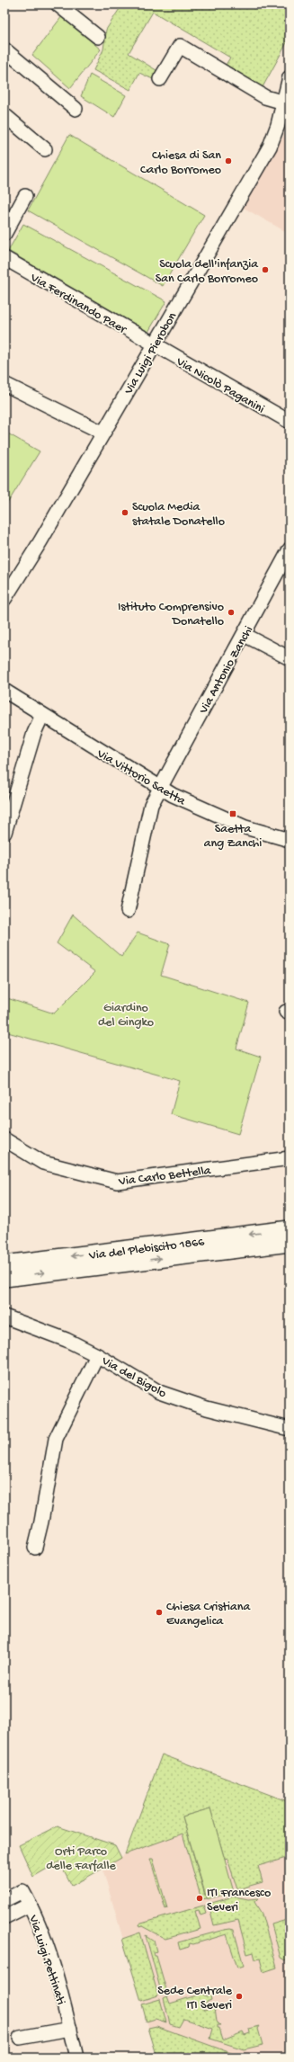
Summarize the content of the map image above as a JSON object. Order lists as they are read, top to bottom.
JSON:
{
  "streets": {
    "main road": ["Via del Plebiscito 1866"],
    "street": [
      "Via Ferdinando Paer",
      "Via Luigi Pierobon",
      "Via Nicolò Paganini",
      "Via Antonio Zanchi",
      "Via Vittorio Saetta",
      "Via Carlo Bettella",
      "Via del Bigolo",
      "Via Luigi Pettinati"
    ]
  },
  "crossings": [
    ["Via Ferdinando Paer", "Via Luigi Pierobon"],
    ["Via Ferdinando Paer", "Via Nicolò Paganini"],
    ["Via Luigi Pierobon", "Via Nicolò Paganini"],
    ["Via Antonio Zanchi", "Via Vittorio Saetta"]
  ],
  "parks": ["Giardino del Gingko", "Orti Parco delle Farfalle"],
  "places": {
    "other": [
      "Chiesa di San Carlo Borromeo",
      "Scuola dell'infanzia San Carlo Borromeo",
      "Scuola Media statale Donatello",
      "Istituto Comprensivo Donatello",
      "Chiesa Cristiana Evangelica",
      "ITI Francesco Severi",
      "Sede Centrale ITI Severi"
    ],
    "transit": ["Saetta ang Zanchi"]
  }
}
